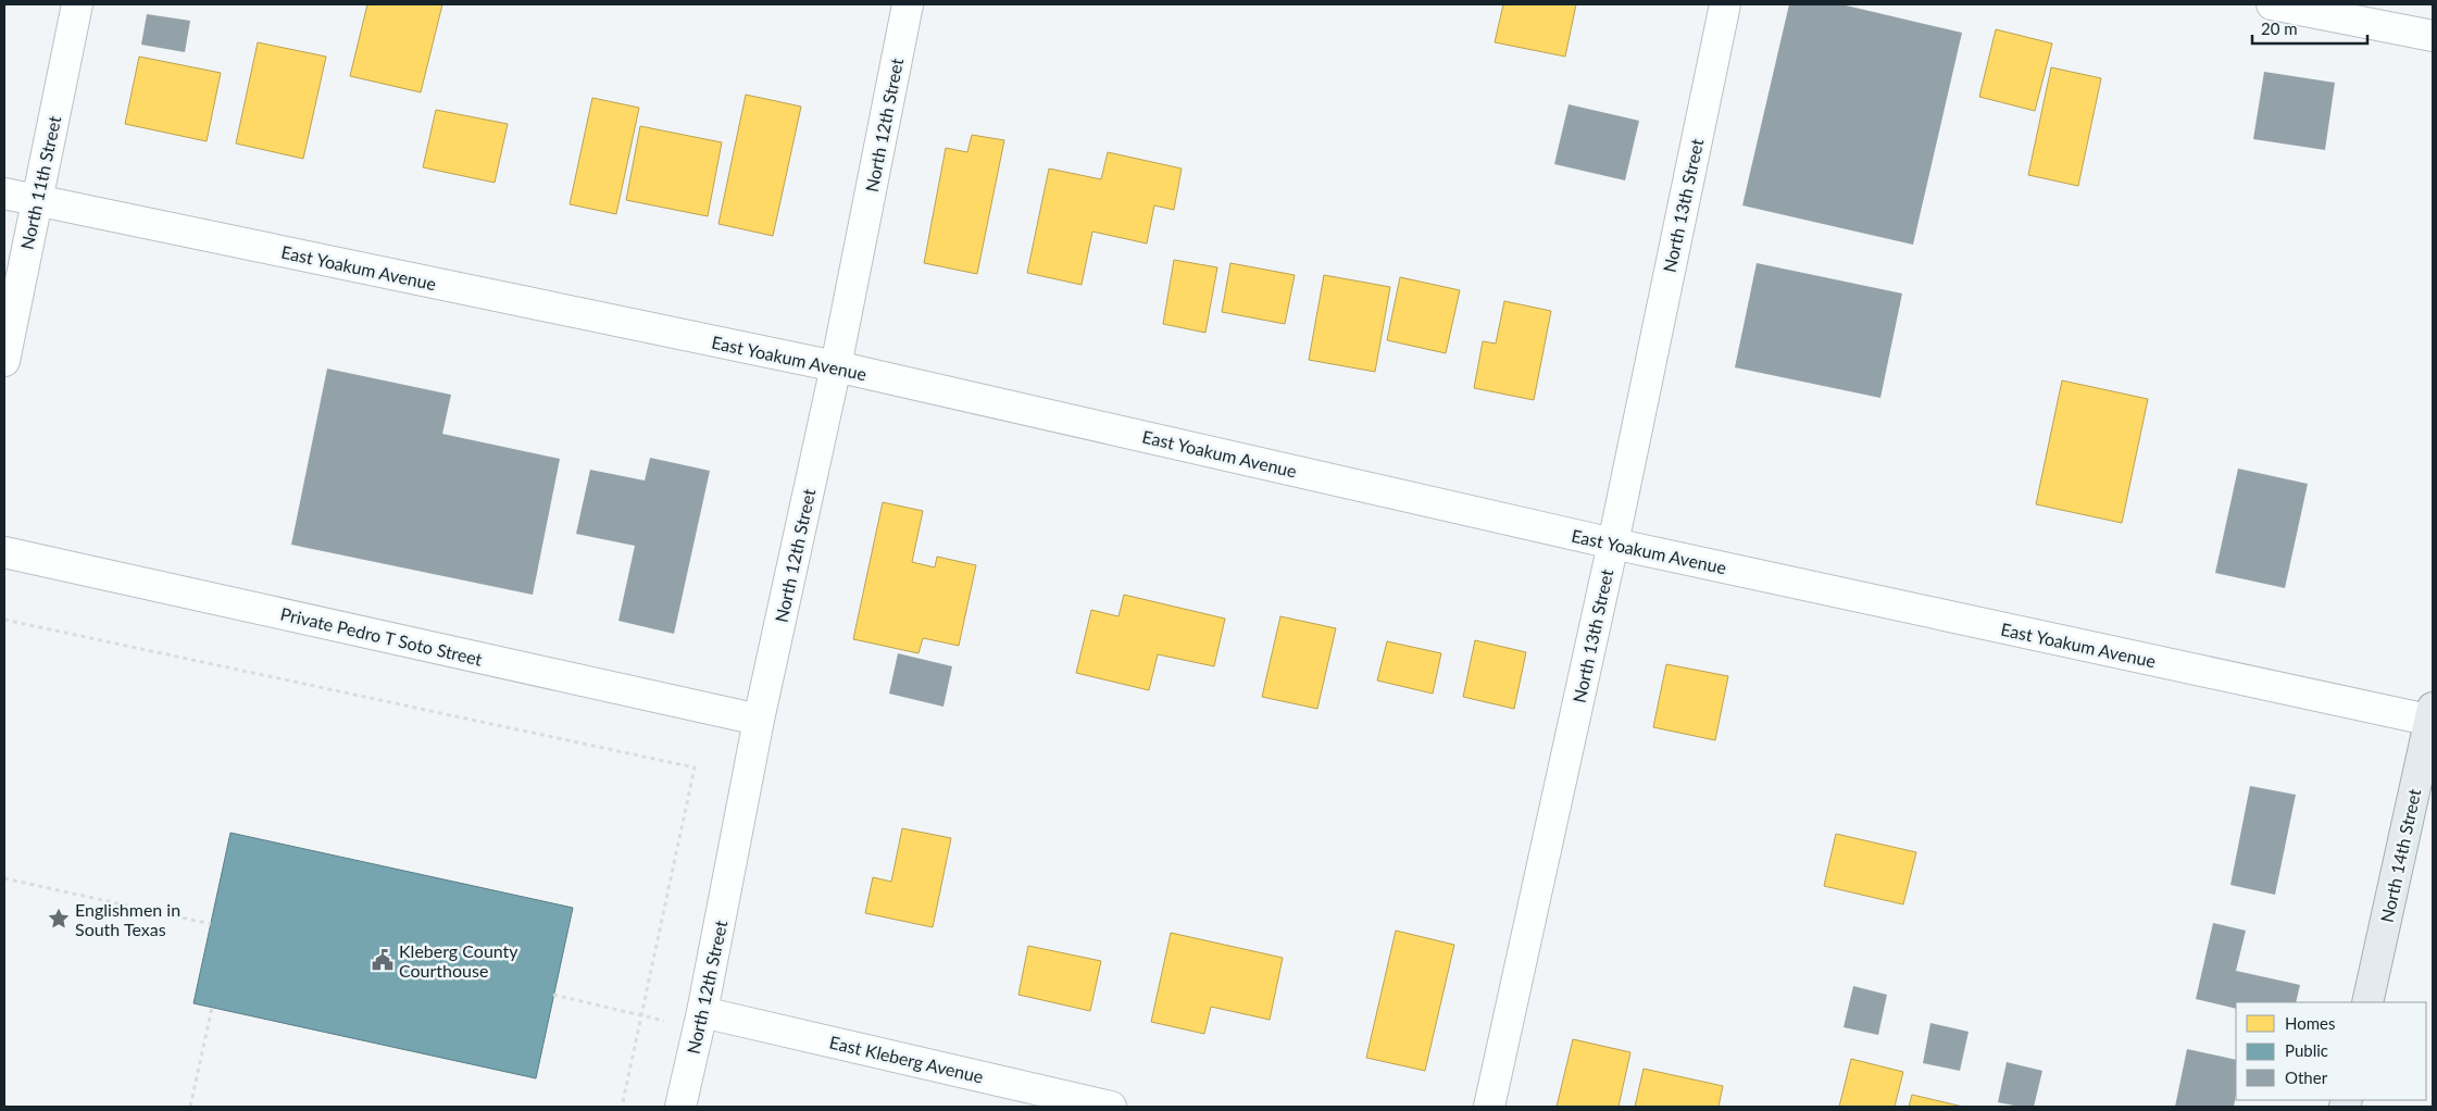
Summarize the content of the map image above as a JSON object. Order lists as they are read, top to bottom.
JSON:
{
  "streets": {
    "main road": ["North 14th Street"],
    "street": [
      "North 12th Street",
      "North 11th Street",
      "North 13th Street",
      "East Yoakum Avenue",
      "Private Pedro T Soto Street",
      "East Kleberg Avenue"
    ]
  },
  "crossings": [
    ["North 12th Street", "East Yoakum Avenue"],
    ["North 12th Street", "Private Pedro T Soto Street"],
    ["North 12th Street", "East Kleberg Avenue"],
    ["North 11th Street", "East Yoakum Avenue"],
    ["North 13th Street", "East Yoakum Avenue"],
    ["East Yoakum Avenue", "North 14th Street"]
  ],
  "places": {
    "place": ["Englishmen in South Texas"],
    "public building": ["Kleberg County Courthouse"]
  },
  "legend": ["Homes", "Public", "Other"],
  "scale_bar": "20 m"
}
